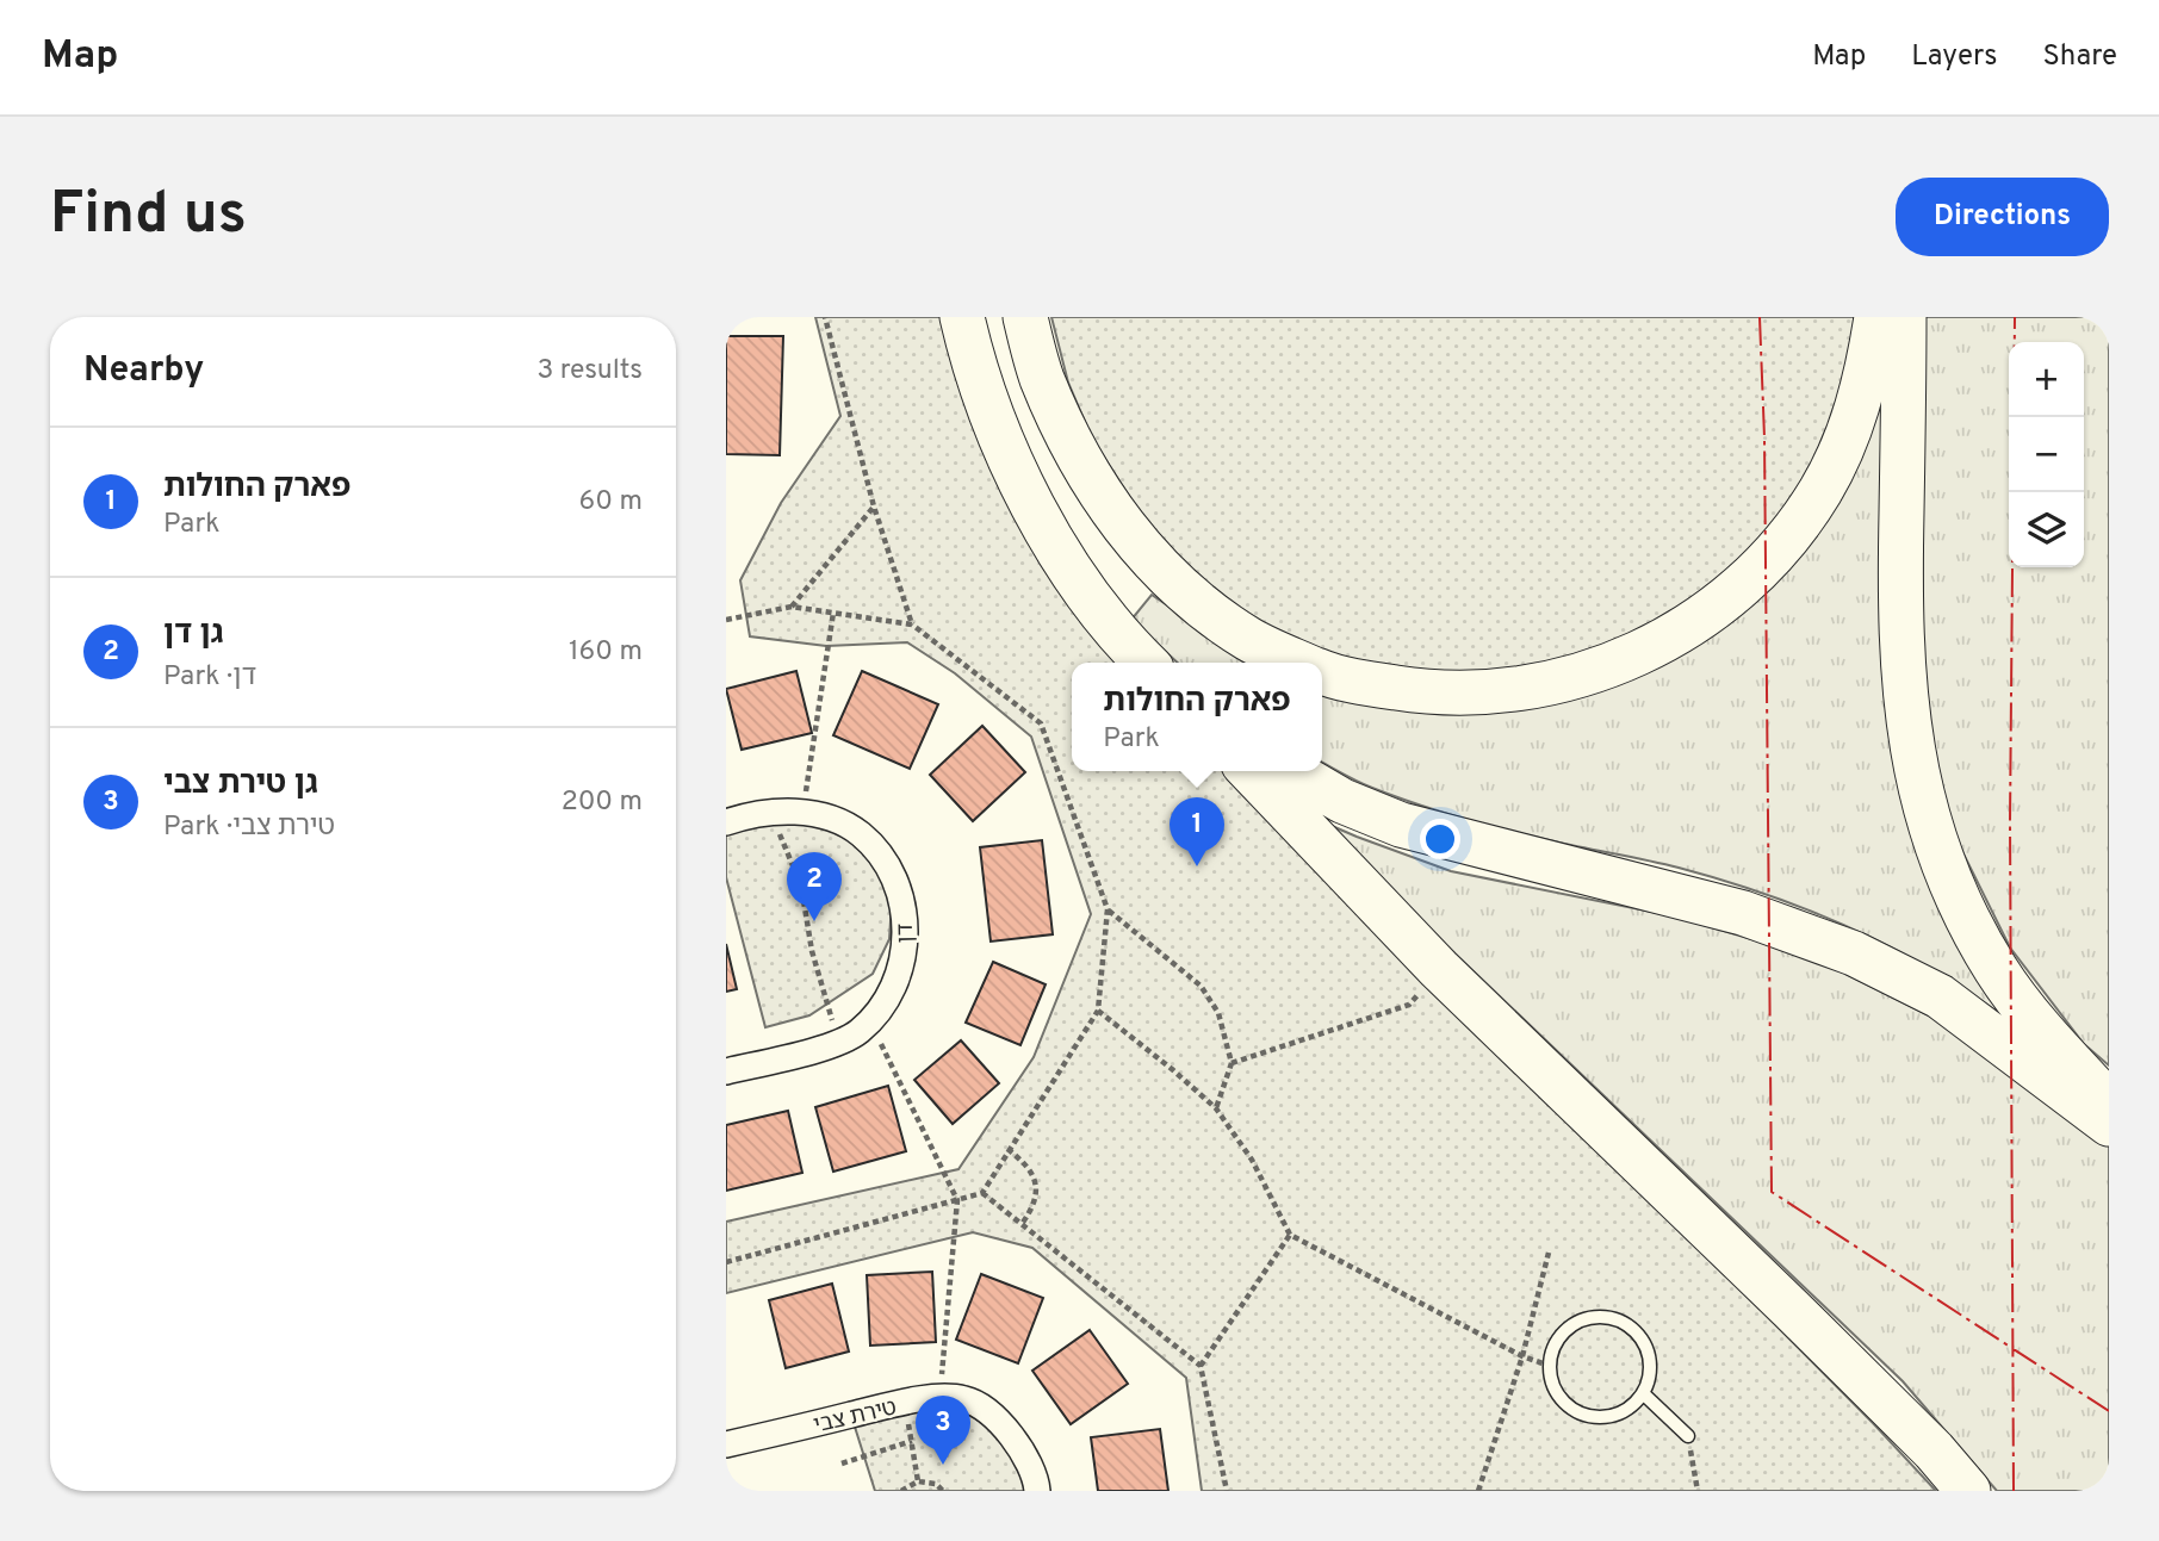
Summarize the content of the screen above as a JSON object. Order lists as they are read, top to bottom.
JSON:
{
  "streets": {
    "street": ["דן", "טירת צבי"]
  },
  "page": {
    "header": "Map",
    "nav": ["Map", "Layers", "Share"],
    "buttons": "Directions",
    "title": "Find us",
    "heading": ["Nearby", "3 results"],
    "map_buttons": ["+", "−"],
    "list": [
      {
        "mark": "1",
        "name": "פארק החולות",
        "note": "Park",
        "value": "60 m"
      },
      {
        "mark": "2",
        "name": "גן דן",
        "note": "Park · דן",
        "value": "160 m"
      },
      {
        "mark": "3",
        "name": "גן טירת צבי",
        "note": "Park · טירת צבי",
        "value": "200 m"
      }
    ],
    "popup": ["פארק החולות", "Park"],
    "pins": ["1", "2", "3"]
  }
}
